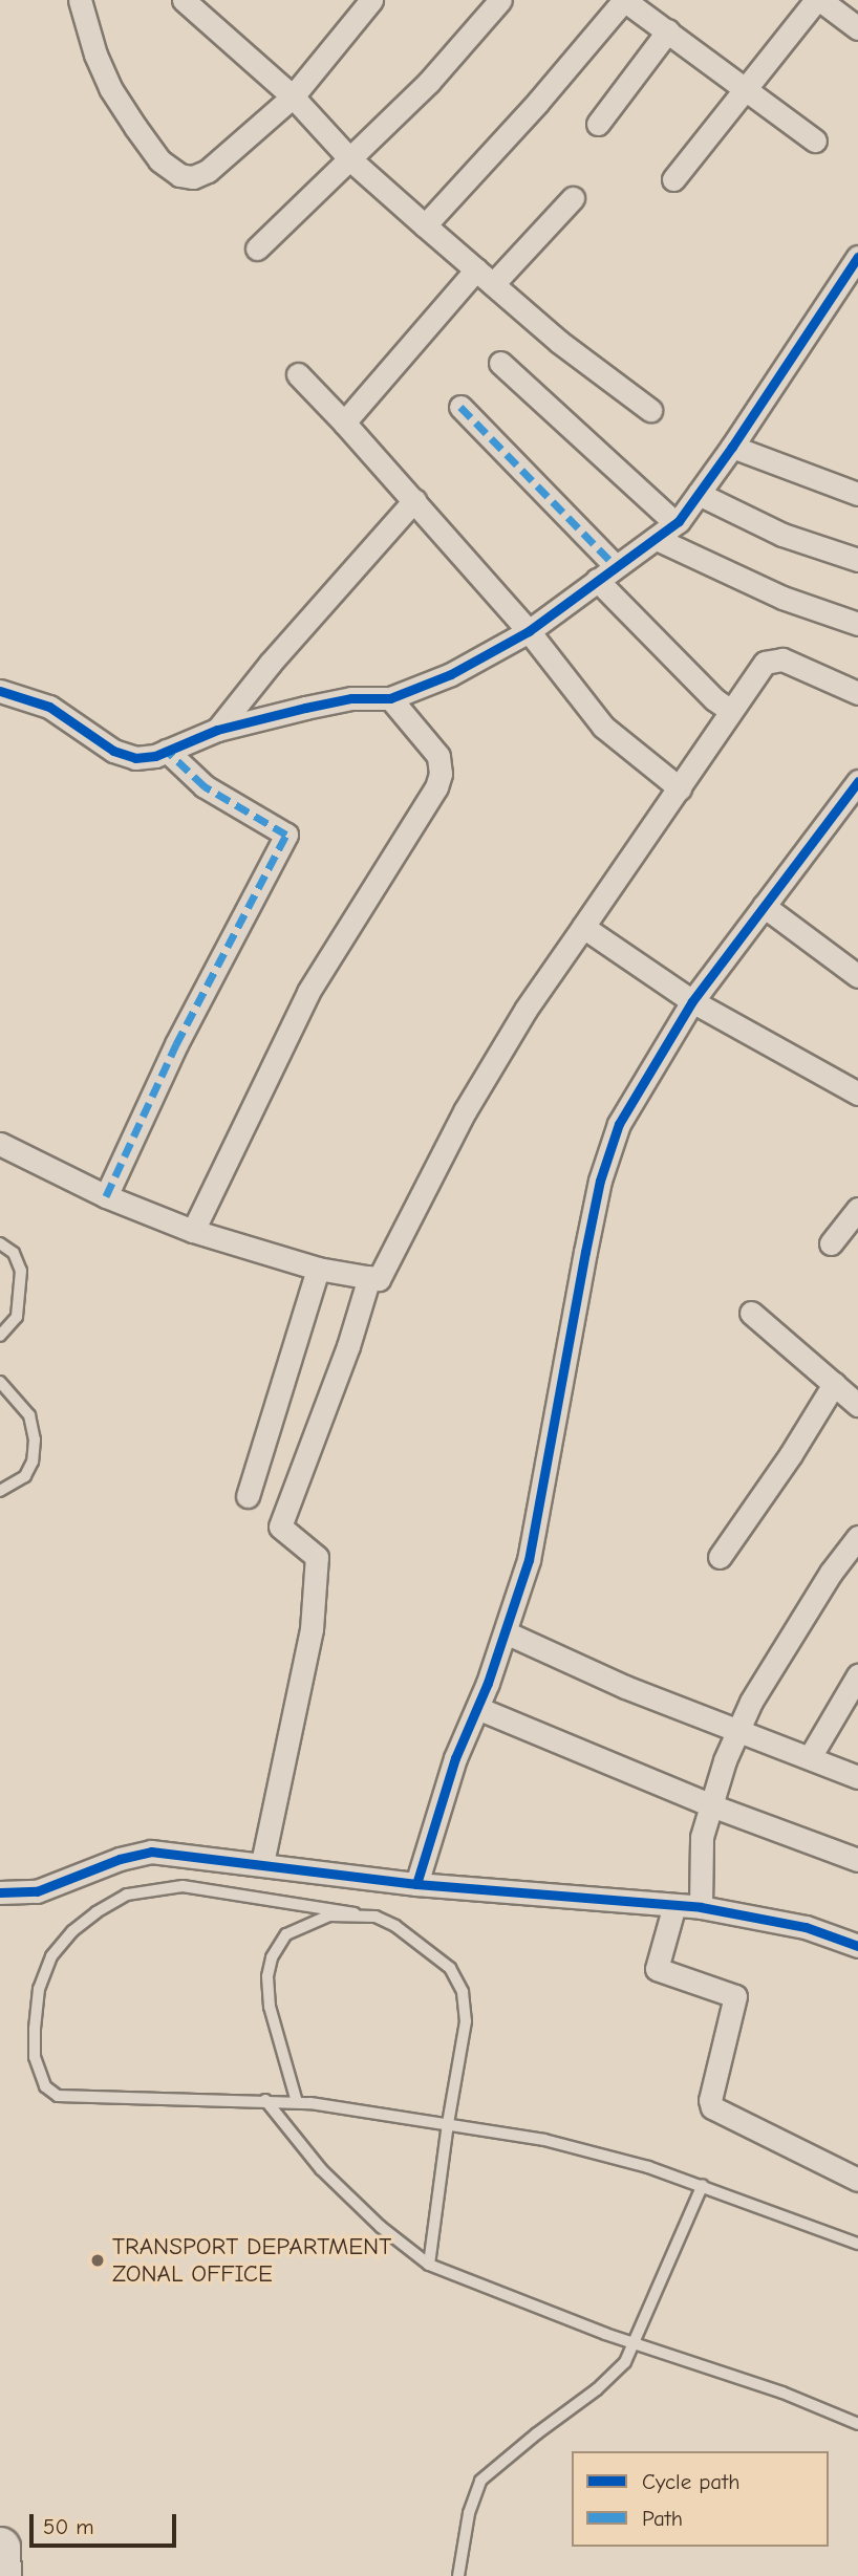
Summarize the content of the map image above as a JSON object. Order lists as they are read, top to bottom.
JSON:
{
  "places": ["TRANSPORT DEPARTMENT ZONAL OFFICE"],
  "legend": ["Cycle path", "Path"],
  "scale_bar": "50 m"
}
